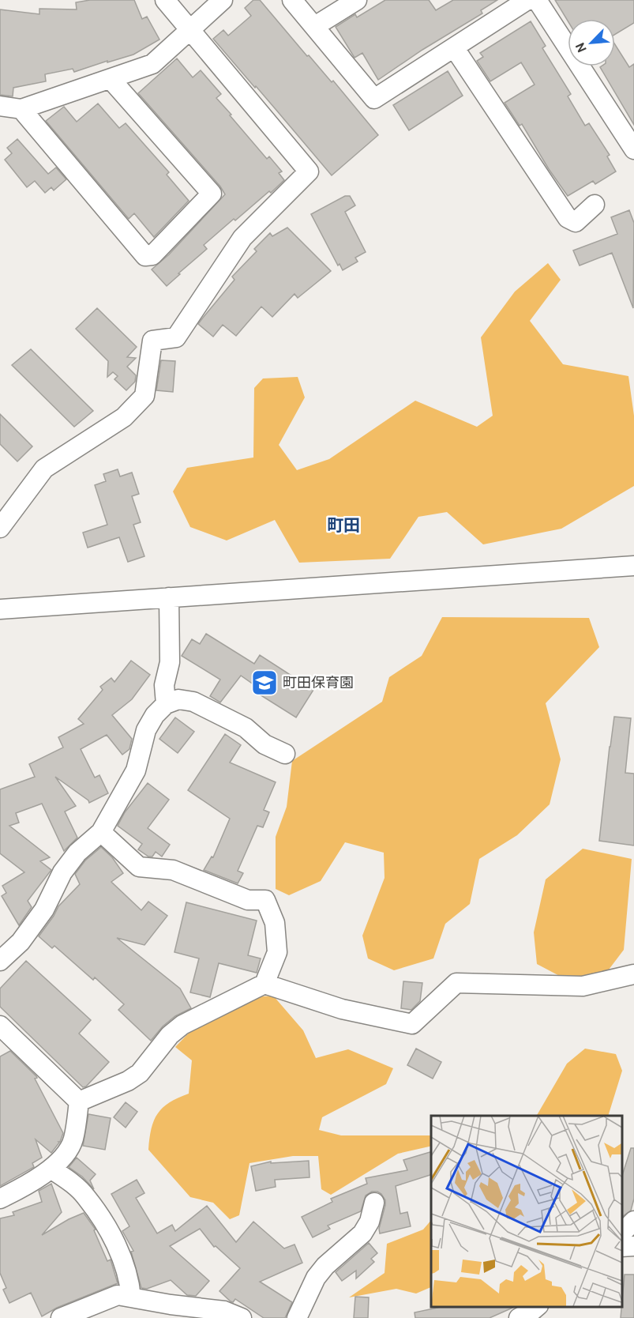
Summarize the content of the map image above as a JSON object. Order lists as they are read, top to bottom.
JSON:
{
  "districts": ["町田"],
  "places": {
    "school or university": ["町田保育園"]
  },
  "north": "bottom left"
}
